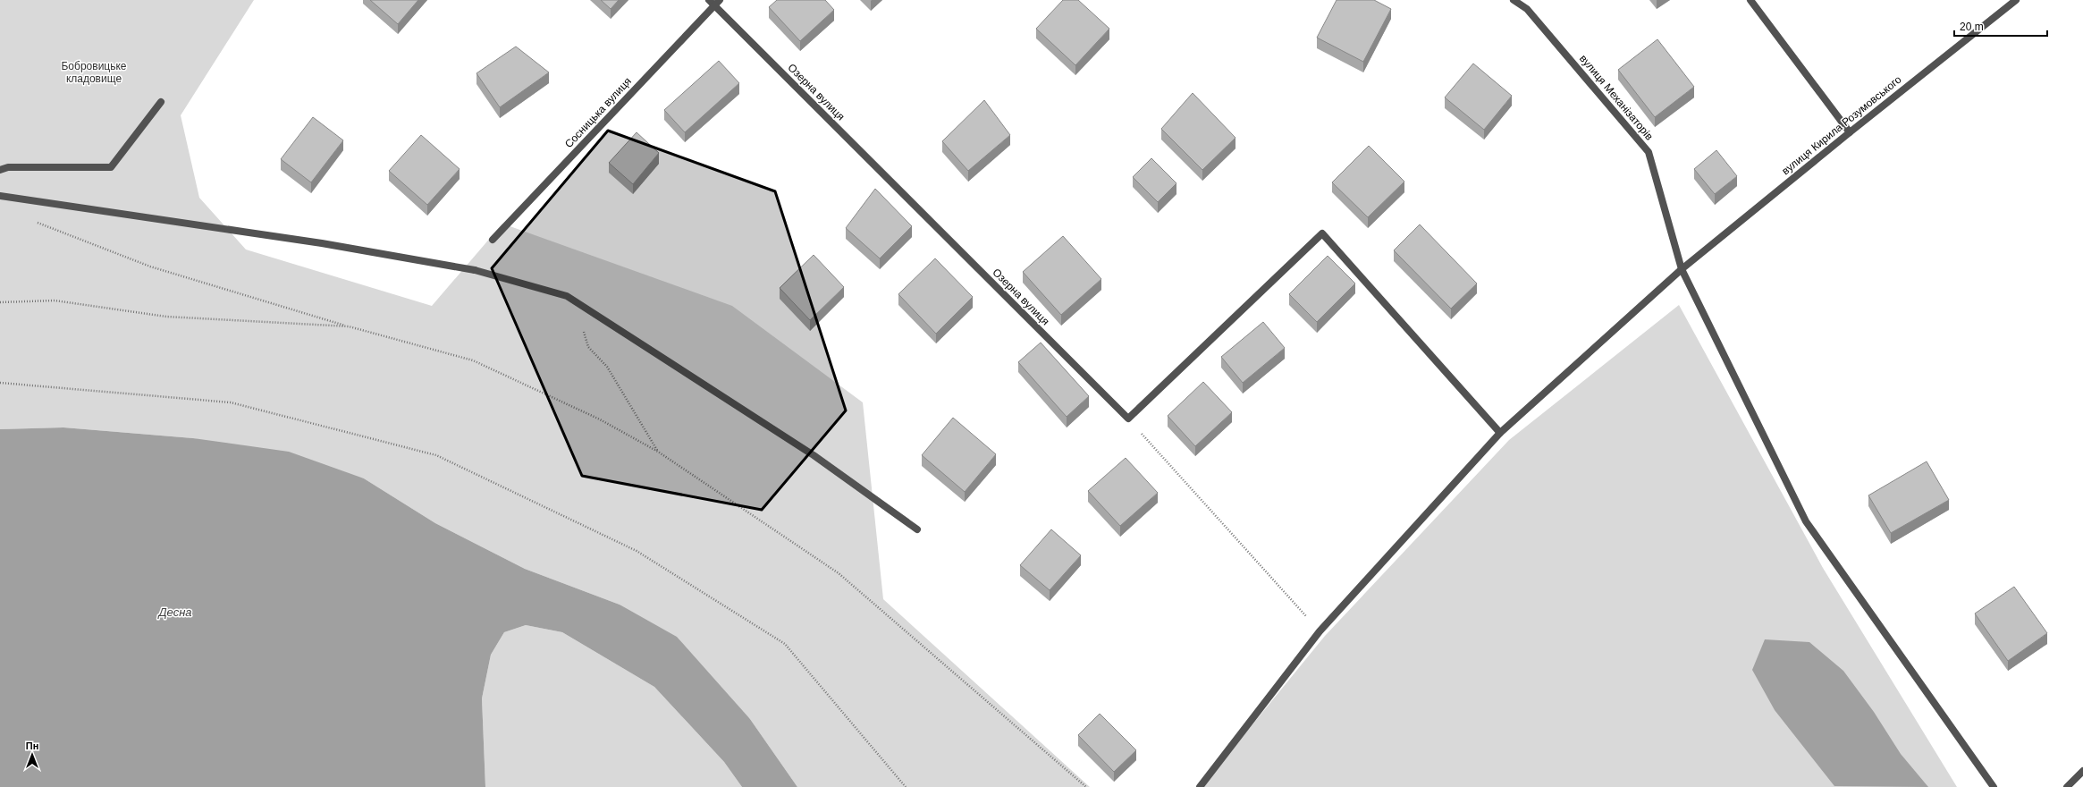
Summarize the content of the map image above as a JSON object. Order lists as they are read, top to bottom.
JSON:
{
  "streets": {
    "street": [
      "Озерна вулиця",
      "вулиця Механізаторів",
      "Сосницька вулиця",
      "вулиця Кирила Розумовського"
    ]
  },
  "crossings": [
    ["Озерна вулиця", "Сосницька вулиця"],
    ["вулиця Механізаторів", "вулиця Кирила Розумовського"]
  ],
  "water": ["Десна"],
  "parks": ["Бобровицьке кладовище"],
  "scale_bar": "20 m",
  "north": "top"
}
